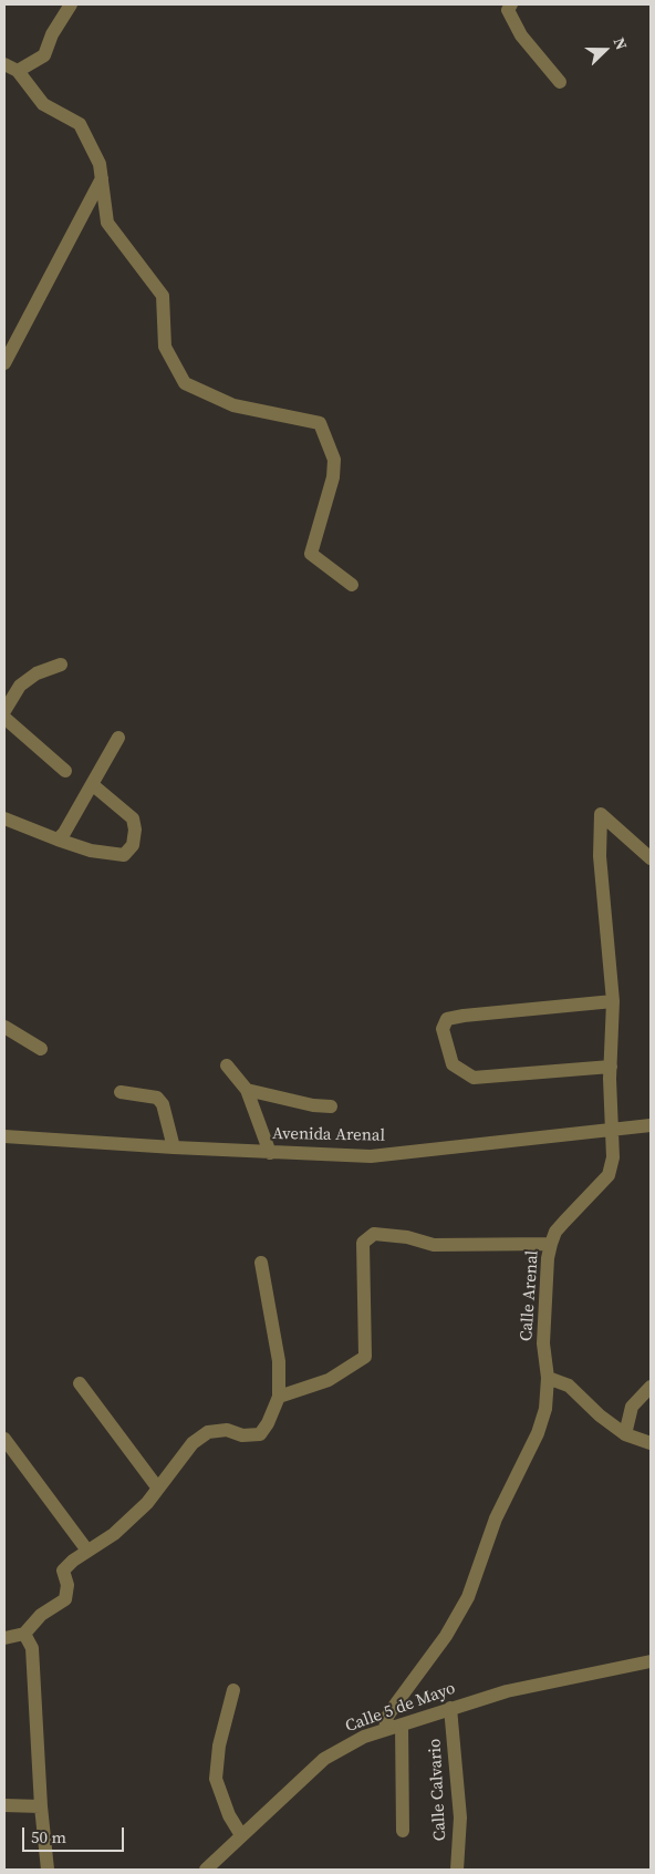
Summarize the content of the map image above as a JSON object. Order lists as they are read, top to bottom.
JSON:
{
  "streets": {
    "street": [
      "Avenida Arenal",
      "Calle Arenal",
      "Calle 5 de Mayo",
      "Calle Calvario"
    ]
  },
  "crossings": [
    ["Avenida Arenal", "Calle Arenal"],
    ["Calle Arenal", "Calle 5 de Mayo"],
    ["Calle 5 de Mayo", "Calle Calvario"]
  ],
  "scale_bar": "50 m",
  "north": "right"
}
